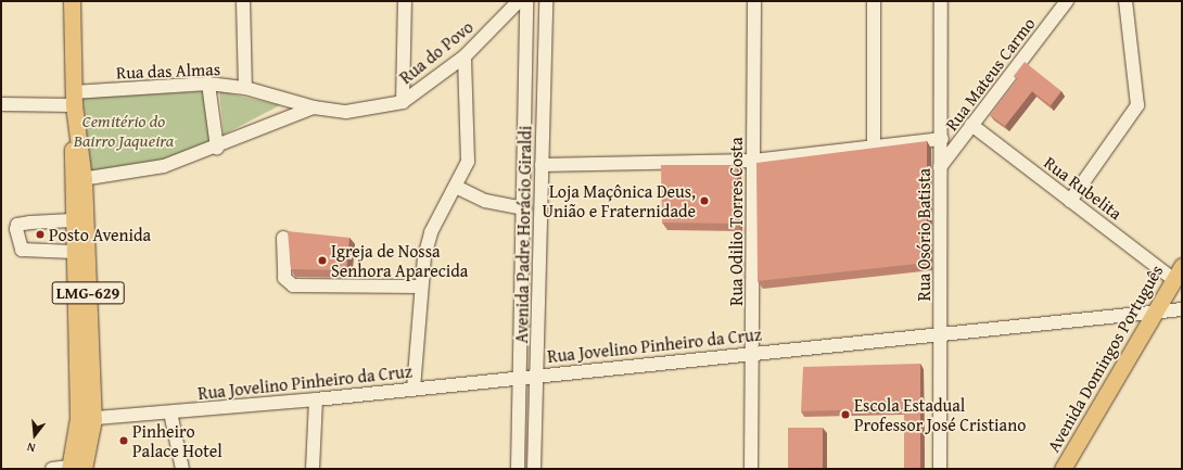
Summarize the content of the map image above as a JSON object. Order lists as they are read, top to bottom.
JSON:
{
  "streets": {
    "main road": ["LMG-629", "Avenida Domingos Português"],
    "street": [
      "Rua do Povo",
      "Rua das Almas",
      "Rua Mateus Carmo",
      "Rua Rubelita",
      "Rua Odilio Torres Costa",
      "Avenida Padre Horácio Giraldi",
      "Rua Osório Batista",
      "Rua Jovelino Pinheiro da Cruz"
    ]
  },
  "crossings": [
    ["Rua do Povo", "Rua das Almas"],
    ["Rua das Almas", "LMG-629"],
    ["Rua Mateus Carmo", "Rua Rubelita"],
    ["Rua Mateus Carmo", "Rua Osório Batista"],
    ["Rua Rubelita", "Avenida Domingos Português"],
    ["Rua Odilio Torres Costa", "Rua Jovelino Pinheiro da Cruz"],
    ["Avenida Padre Horácio Giraldi", "Rua Jovelino Pinheiro da Cruz"],
    ["Rua Osório Batista", "Rua Jovelino Pinheiro da Cruz"],
    ["LMG-629", "Rua Jovelino Pinheiro da Cruz"],
    ["Rua Jovelino Pinheiro da Cruz", "Avenida Domingos Português"]
  ],
  "parks": ["Cemitério do Bairro Jaqueira"],
  "places": [
    "Loja Maçônica Deus, União e Fraternidade",
    "Posto Avenida",
    "Igreja de Nossa Senhora Aparecida",
    "Escola Estadual Professor José Cristiano",
    "Pinheiro Palace Hotel"
  ],
  "north": "bottom"
}
